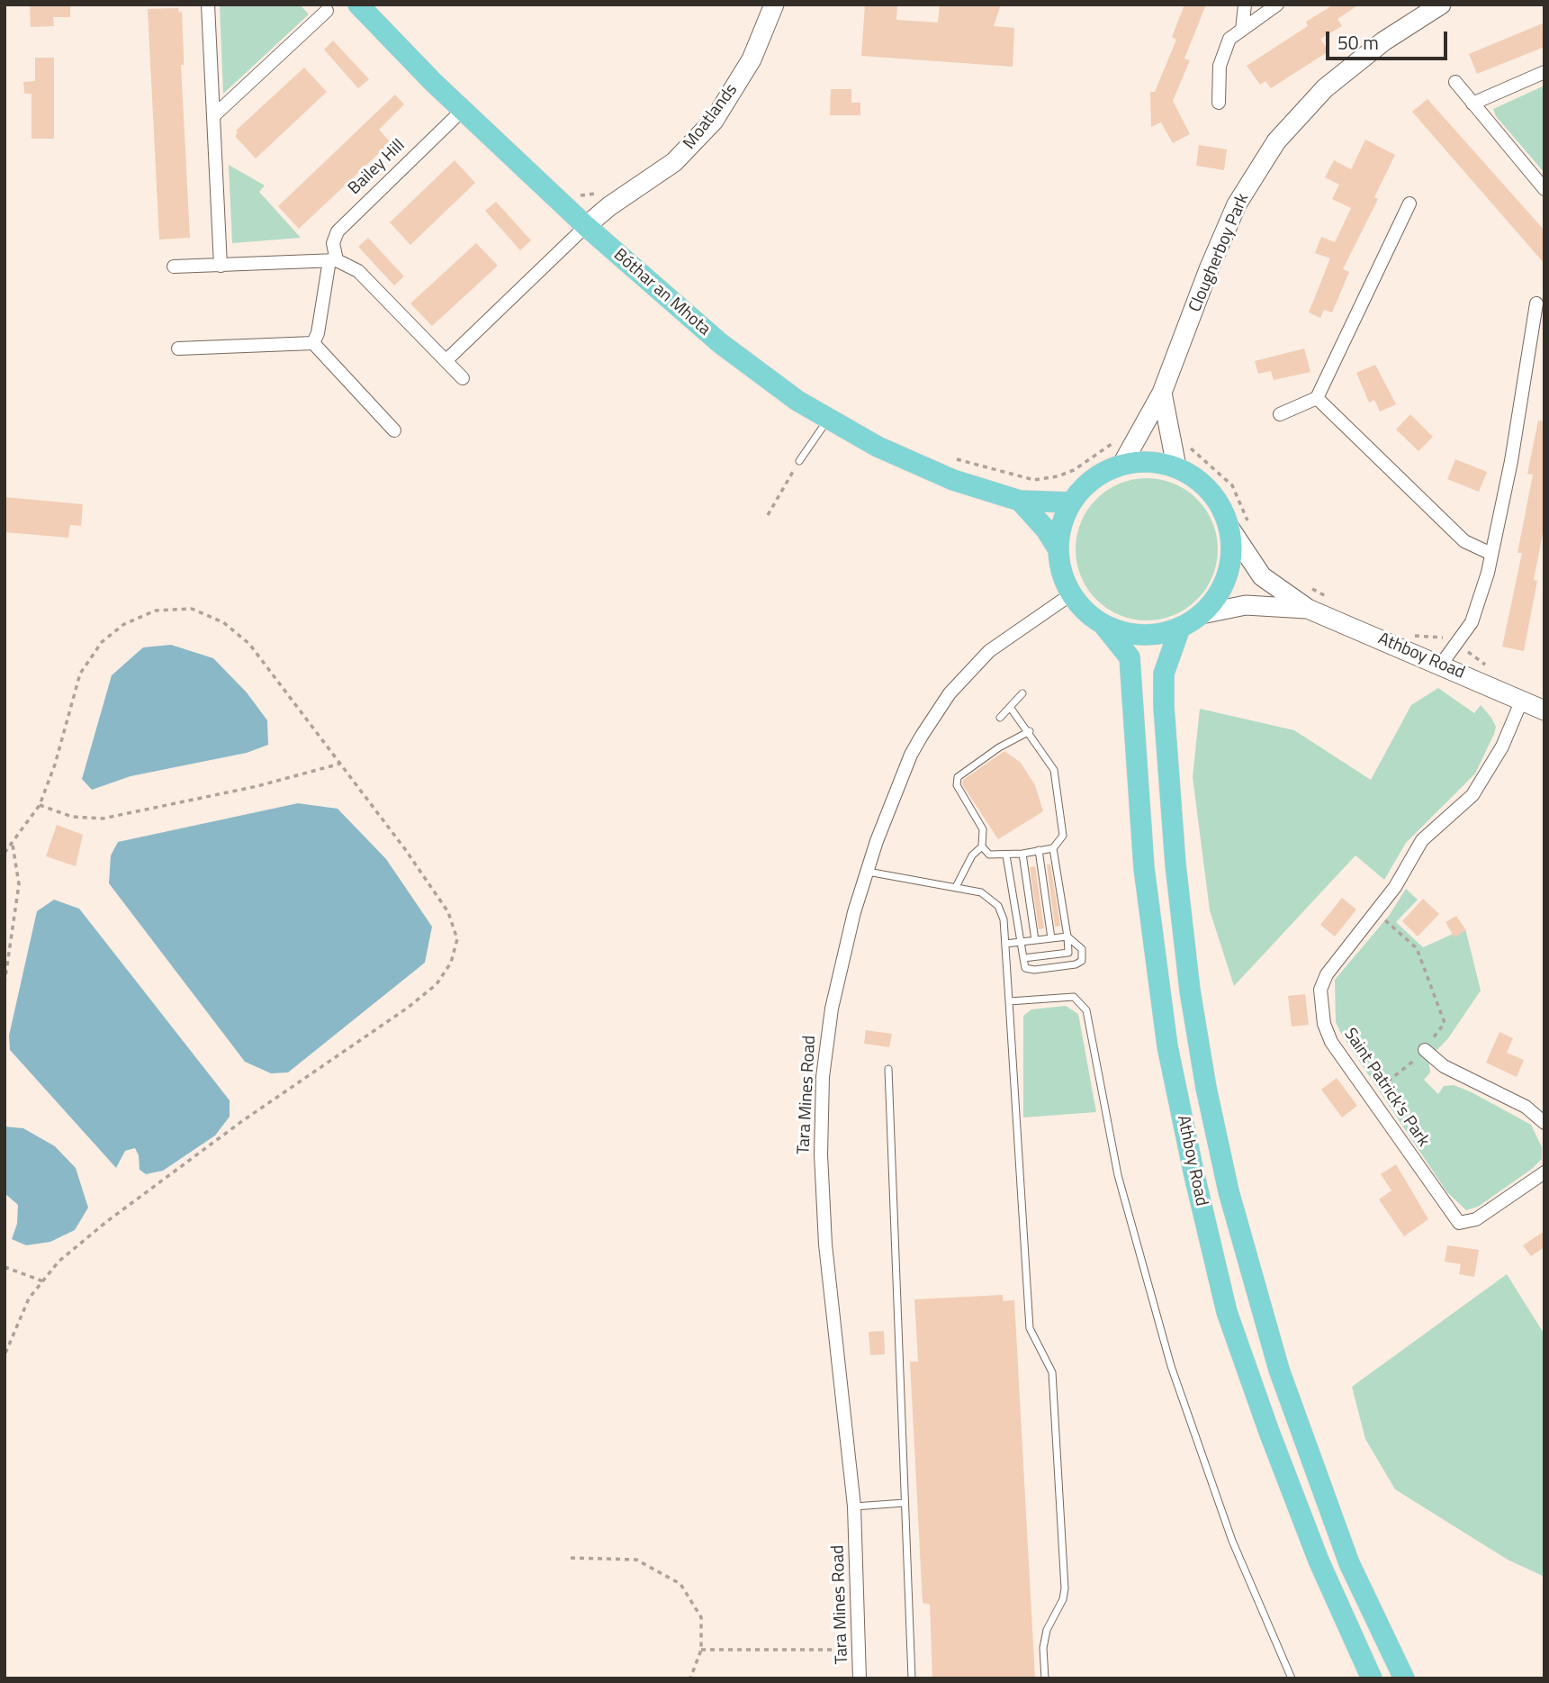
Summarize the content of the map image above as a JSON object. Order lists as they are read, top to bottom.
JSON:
{
  "streets": {
    "main road": ["Bóthar an Mhota", "Athboy Road"],
    "street": [
      "Moatlands",
      "Bailey Hill",
      "Clougherboy Park",
      "Saint Patrick's Park",
      "Tara Mines Road"
    ]
  },
  "crossings": [
    ["Moatlands", "Bóthar an Mhota"],
    ["Bailey Hill", "Bóthar an Mhota"],
    ["Clougherboy Park", "Bóthar an Mhota"],
    ["Clougherboy Park", "Athboy Road"],
    ["Clougherboy Park", "Tara Mines Road"],
    ["Bóthar an Mhota", "Athboy Road"],
    ["Bóthar an Mhota", "Tara Mines Road"],
    ["Athboy Road", "Saint Patrick's Park"],
    ["Athboy Road", "Tara Mines Road"]
  ],
  "scale_bar": "50 m"
}
